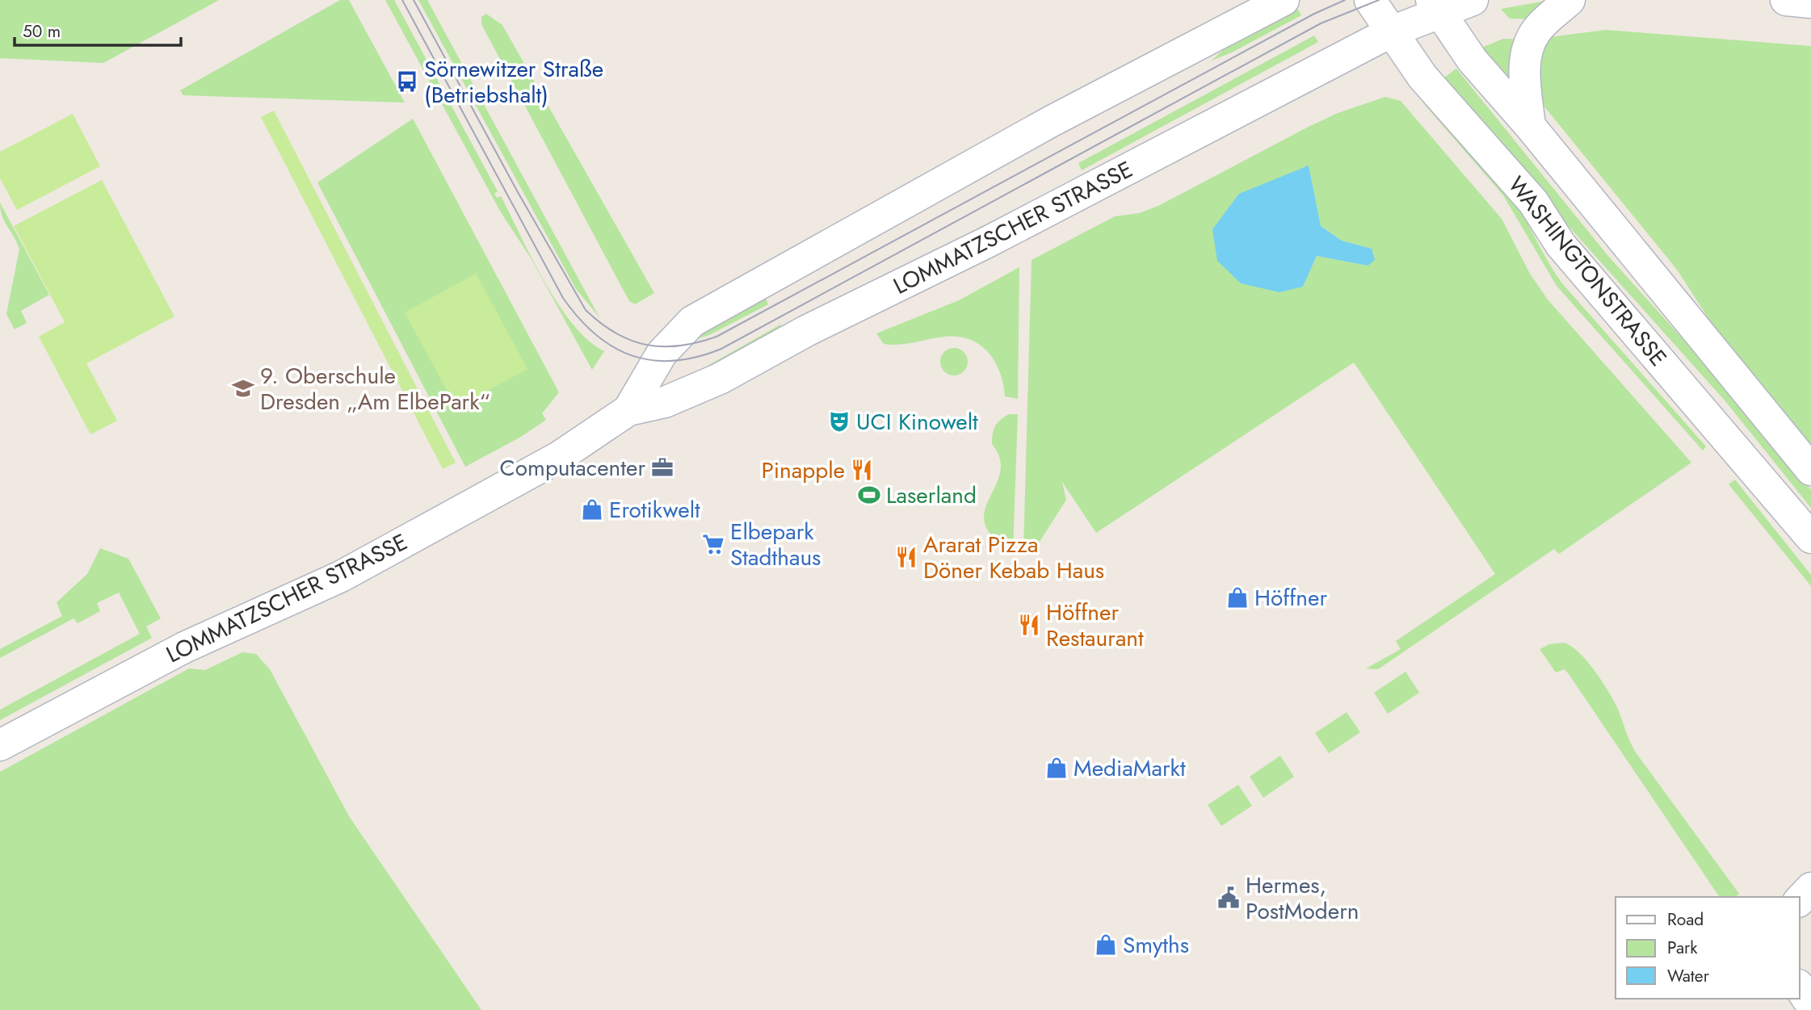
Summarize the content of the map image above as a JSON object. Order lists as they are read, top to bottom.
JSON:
{
  "streets": {
    "main road": ["LOMMATZSCHER STRASSE", "WASHINGTONSTRASSE"]
  },
  "crossings": [
    ["LOMMATZSCHER STRASSE", "WASHINGTONSTRASSE"]
  ],
  "places": {
    "bus stop": ["Sörnewitzer Straße (Betriebshalt)"],
    "school or university": ["9. Oberschule Dresden „Am ElbePark“"],
    "theatre": ["UCI Kinowelt"],
    "office": ["Computacenter"],
    "restaurant": ["Pinapple", "Ararat Pizza Döner Kebab Haus", "Höffner Restaurant"],
    "sports": ["Laserland"],
    "shop": [
      "Erotikwelt",
      "Höffner",
      "MediaMarkt",
      "Smyths"
    ],
    "supermarket": ["Elbepark Stadthaus"],
    "public building": ["Hermes, PostModern"]
  },
  "legend": ["Road", "Park", "Water"],
  "scale_bar": "50 m"
}
